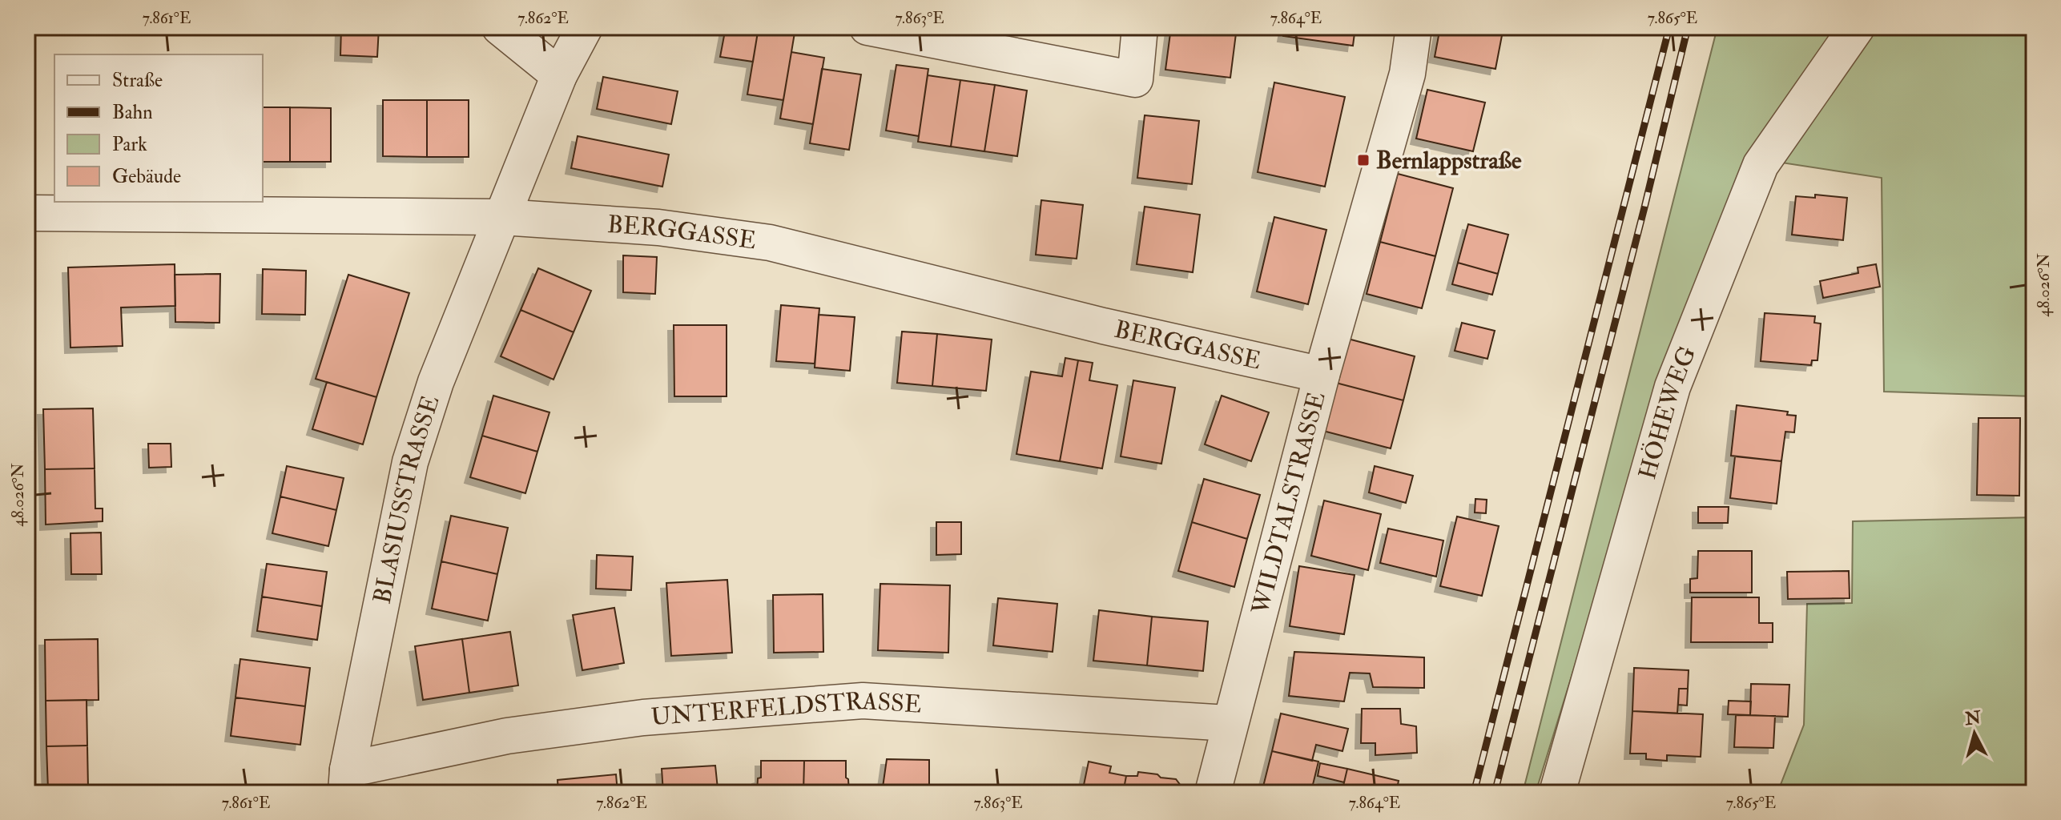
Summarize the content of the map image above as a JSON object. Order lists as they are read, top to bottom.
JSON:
{
  "streets": {
    "street": [
      "BERGGASSE",
      "HÖHEWEG",
      "BLASIUSSTRASSE",
      "WILDTALSTRASSE",
      "UNTERFELDSTRASSE"
    ]
  },
  "crossings": [
    ["BERGGASSE", "BLASIUSSTRASSE"],
    ["BERGGASSE", "WILDTALSTRASSE"],
    ["BLASIUSSTRASSE", "UNTERFELDSTRASSE"],
    ["WILDTALSTRASSE", "UNTERFELDSTRASSE"]
  ],
  "places": {
    "transit": ["Bernlappstraße"]
  },
  "legend": [
    "Straße",
    "Bahn",
    "Park",
    "Gebäude"
  ],
  "north": "top",
  "coordinates": [
    "7.861°E",
    "7.862°E",
    "7.863°E",
    "7.864°E",
    "7.865°E",
    "48.026°N"
  ]
}
